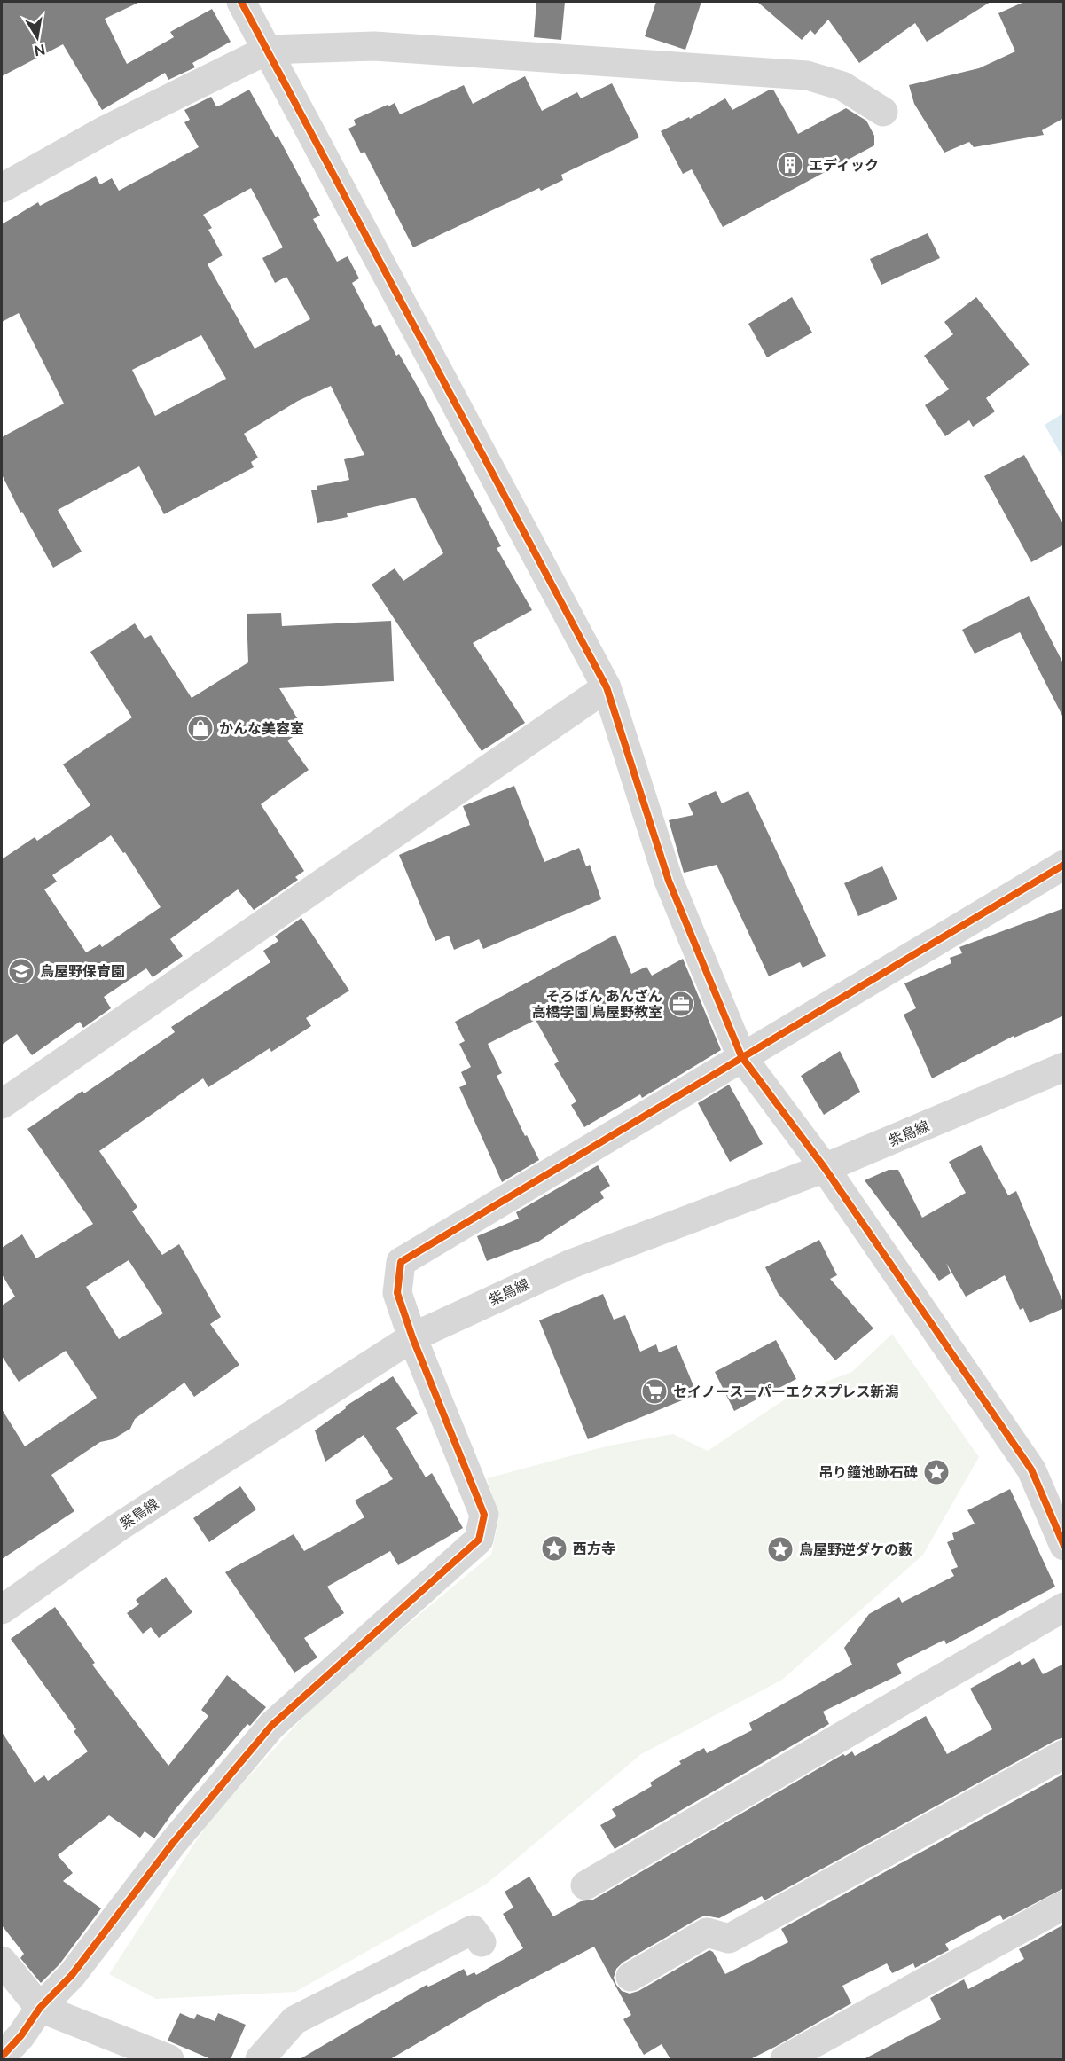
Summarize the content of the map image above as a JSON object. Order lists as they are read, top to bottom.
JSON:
{
  "streets": {
    "street": ["紫鳥線"]
  },
  "places": {
    "building": ["エディック"],
    "shop": ["かんな美容室"],
    "school or university": ["鳥屋野保育園"],
    "office": ["そろばん あんざん 高橋学園 鳥屋野教室"],
    "supermarket": ["セイノースーパーエクスプレス新潟"],
    "place": ["吊り鐘池跡石碑", "西方寺", "鳥屋野逆ダケの藪"]
  },
  "north": "bottom"
}
